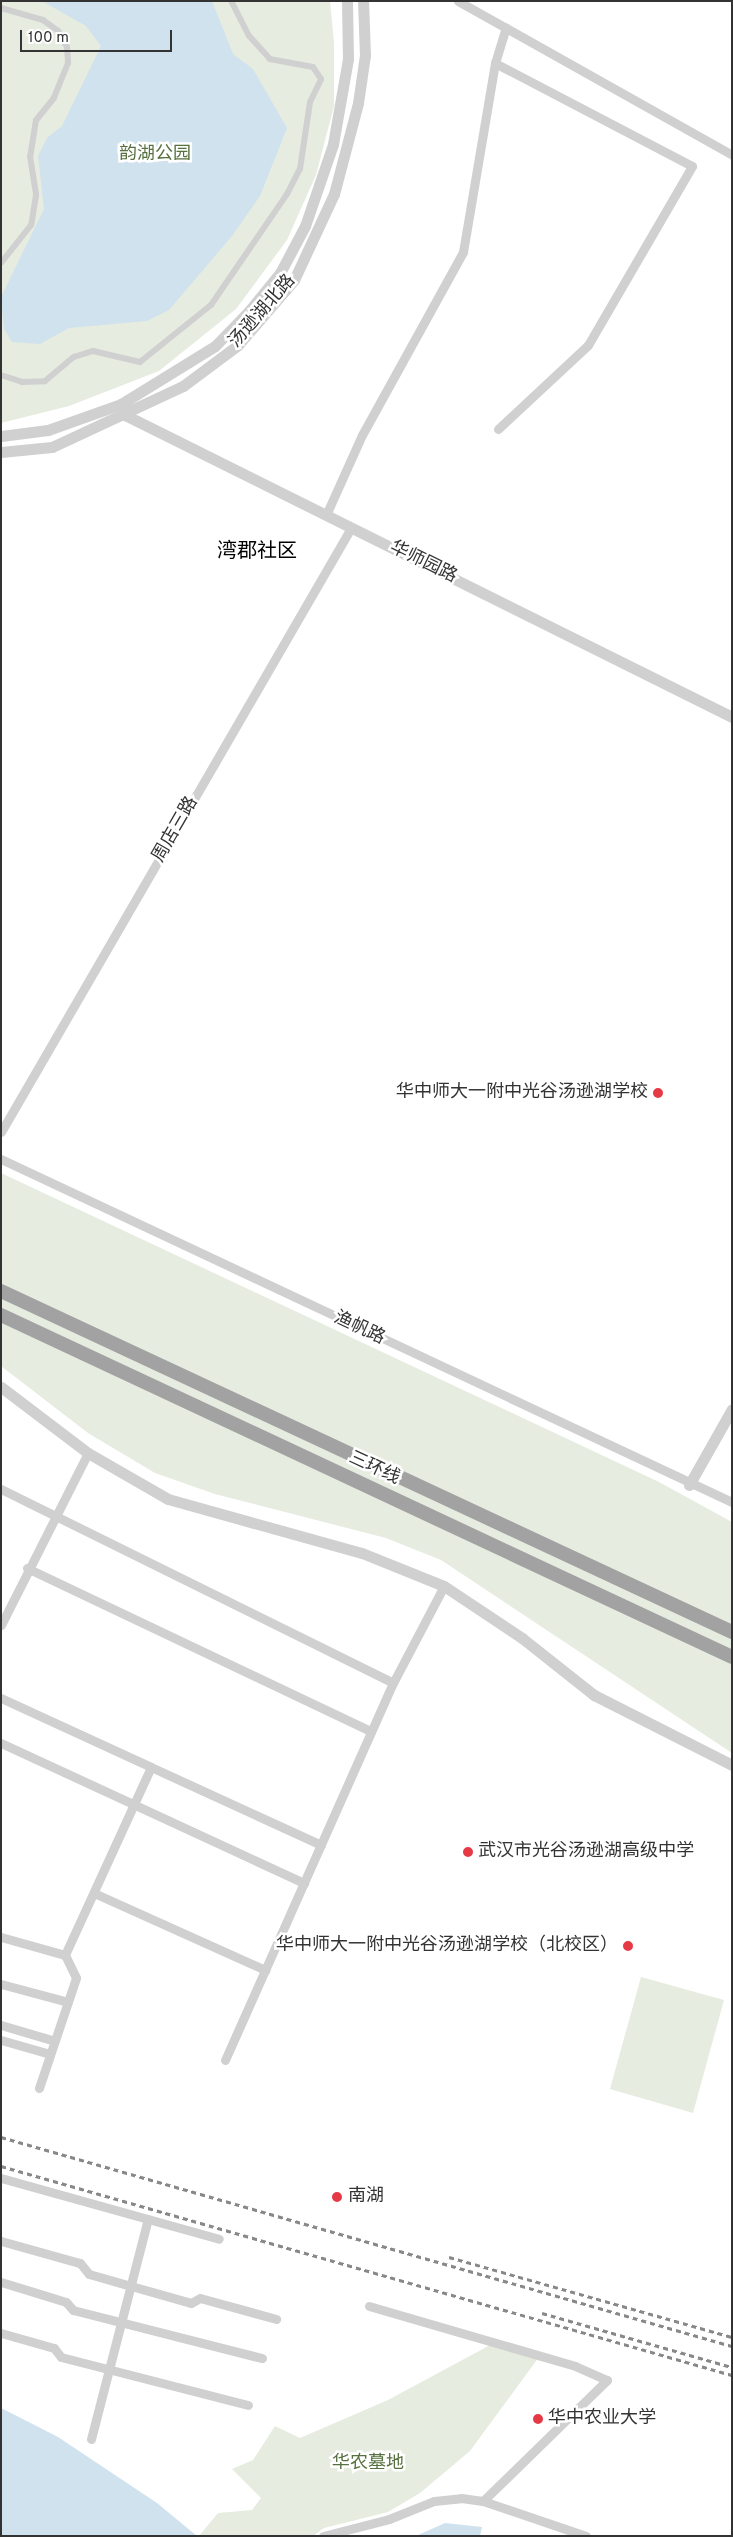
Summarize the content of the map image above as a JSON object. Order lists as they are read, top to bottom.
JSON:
{
  "streets": {
    "highway": ["三环线"],
    "street": [
      "汤逊湖北路",
      "华师园路",
      "周店三路",
      "渔帆路"
    ]
  },
  "crossings": [
    ["汤逊湖北路", "华师园路"],
    ["华师园路", "周店三路"]
  ],
  "districts": ["湾郡社区"],
  "parks": ["韵湖公园", "华农墓地"],
  "places": [
    "华中师大一附中光谷汤逊湖学校",
    "武汉市光谷汤逊湖高级中学",
    "华中师大一附中光谷汤逊湖学校（北校区）",
    "南湖",
    "华中农业大学"
  ],
  "scale_bar": "100 m"
}
